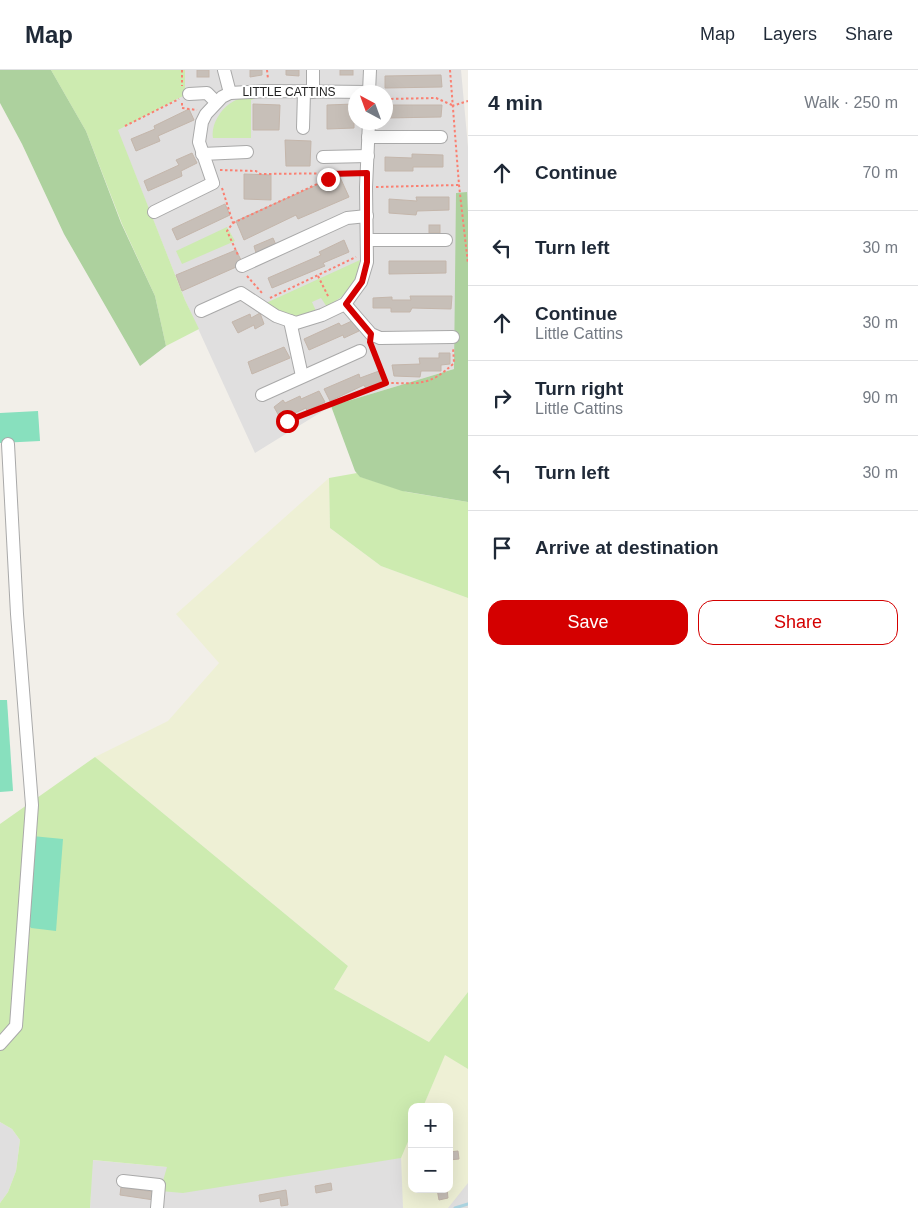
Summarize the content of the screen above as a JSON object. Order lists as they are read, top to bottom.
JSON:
{
  "streets": {
    "street": ["LITTLE CATTINS"]
  },
  "north": "top left",
  "page": {
    "header": "Map",
    "nav": ["Map", "Layers", "Share"],
    "heading": ["4 min", "Walk · 250 m"],
    "list": [
      ["Continue", "70 m"],
      ["Turn left", "30 m"],
      ["Continue", "Little Cattins", "30 m"],
      ["Turn right", "Little Cattins", "90 m"],
      ["Turn left", "30 m"],
      "Arrive at destination"
    ],
    "buttons": ["Save", "Share"],
    "map_buttons": ["+", "−"]
  }
}
